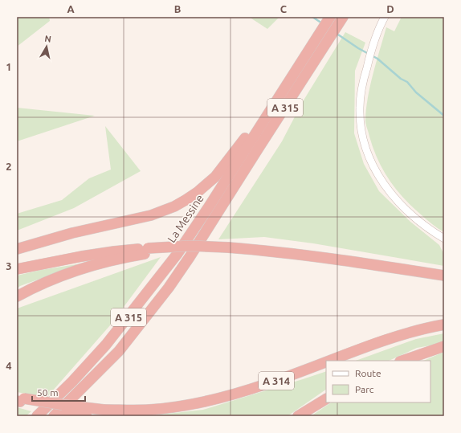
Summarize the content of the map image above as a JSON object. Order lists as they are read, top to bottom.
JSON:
{
  "streets": {
    "highway": ["A 315", "La Messine", "A 314"]
  },
  "legend": ["Route", "Parc"],
  "scale_bar": "50 m",
  "north": "top",
  "grid": {
    "columns": [
      "A",
      "B",
      "C",
      "D"
    ],
    "rows": [
      "1",
      "2",
      "3",
      "4"
    ]
  }
}
